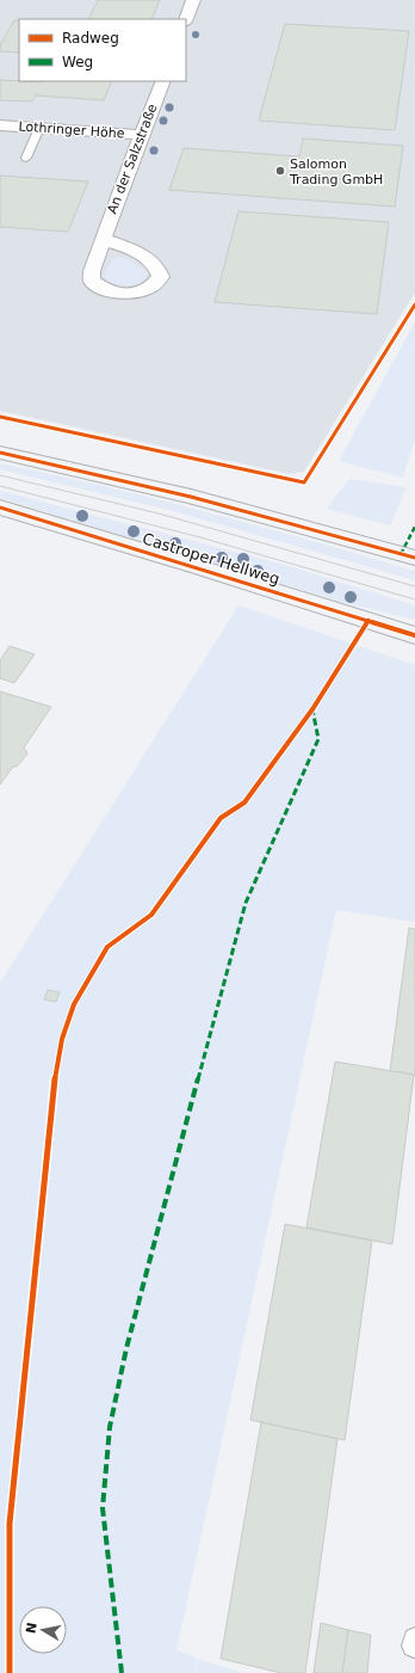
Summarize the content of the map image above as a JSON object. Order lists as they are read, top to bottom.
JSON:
{
  "streets": {
    "main road": ["Castroper Hellweg"],
    "street": ["Lothringer Höhe", "An der Salzstraße"]
  },
  "crossings": [
    ["Lothringer Höhe", "An der Salzstraße"]
  ],
  "places": ["Salomon Trading GmbH"],
  "legend": ["Radweg", "Weg"],
  "north": "left"
}
